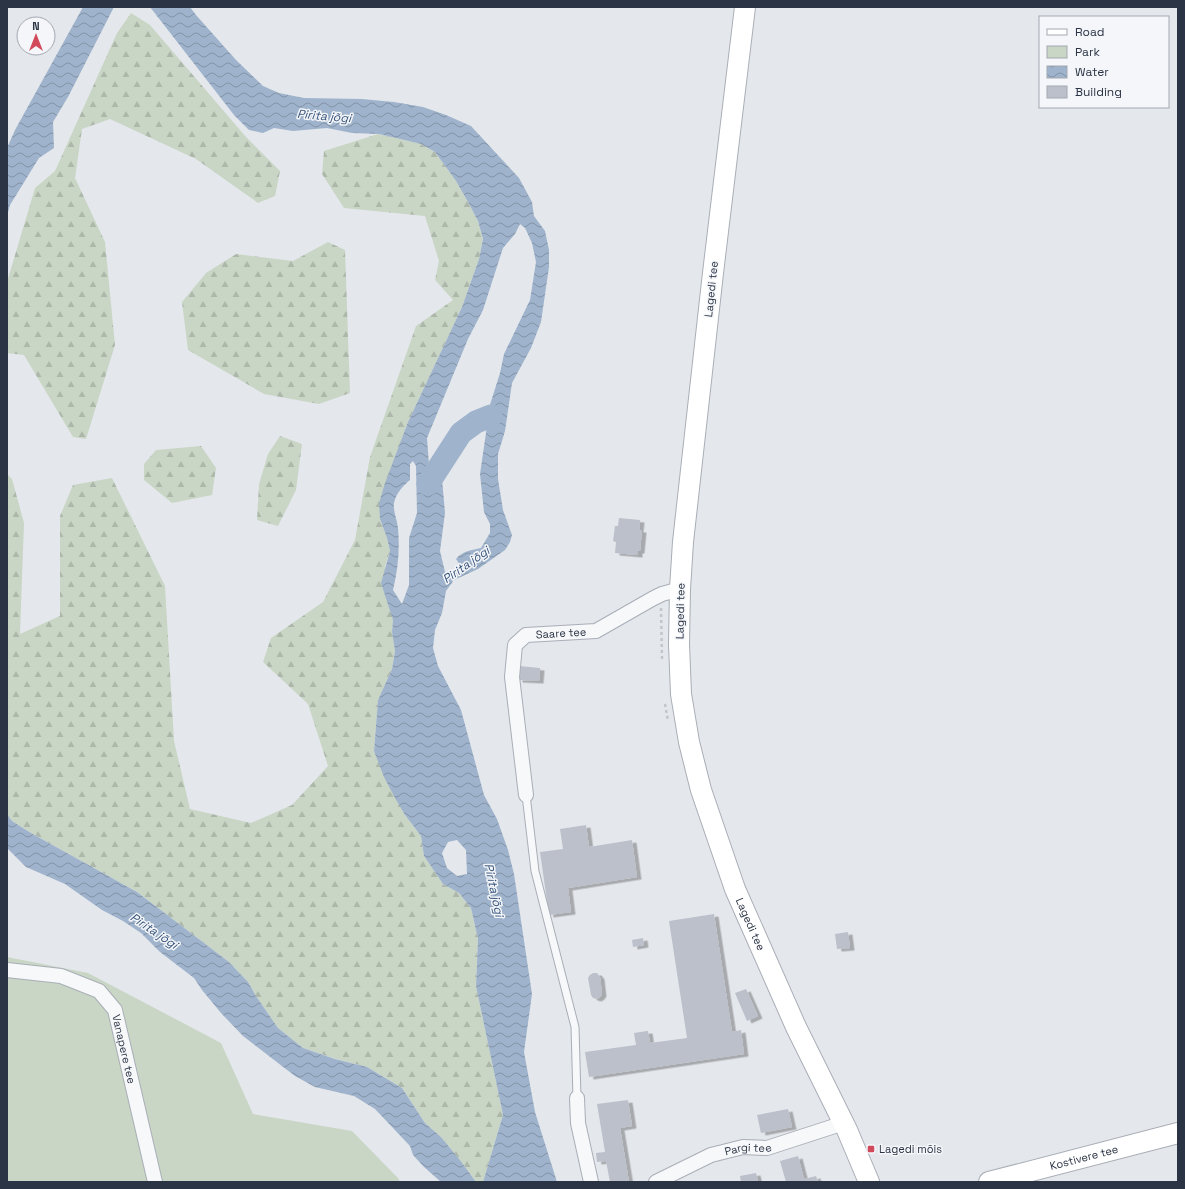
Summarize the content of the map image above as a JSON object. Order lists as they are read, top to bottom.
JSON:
{
  "streets": {
    "street": [
      "Lagedi tee",
      "Saare tee",
      "Vanapere tee",
      "Pargi tee",
      "Kostivere tee"
    ]
  },
  "crossings": [
    ["Lagedi tee", "Saare tee"],
    ["Lagedi tee", "Pargi tee"]
  ],
  "water": ["Pirita jõgi"],
  "places": {
    "transit": ["Lagedi mõis"]
  },
  "legend": [
    "Road",
    "Park",
    "Water",
    "Building"
  ],
  "north": "top"
}
